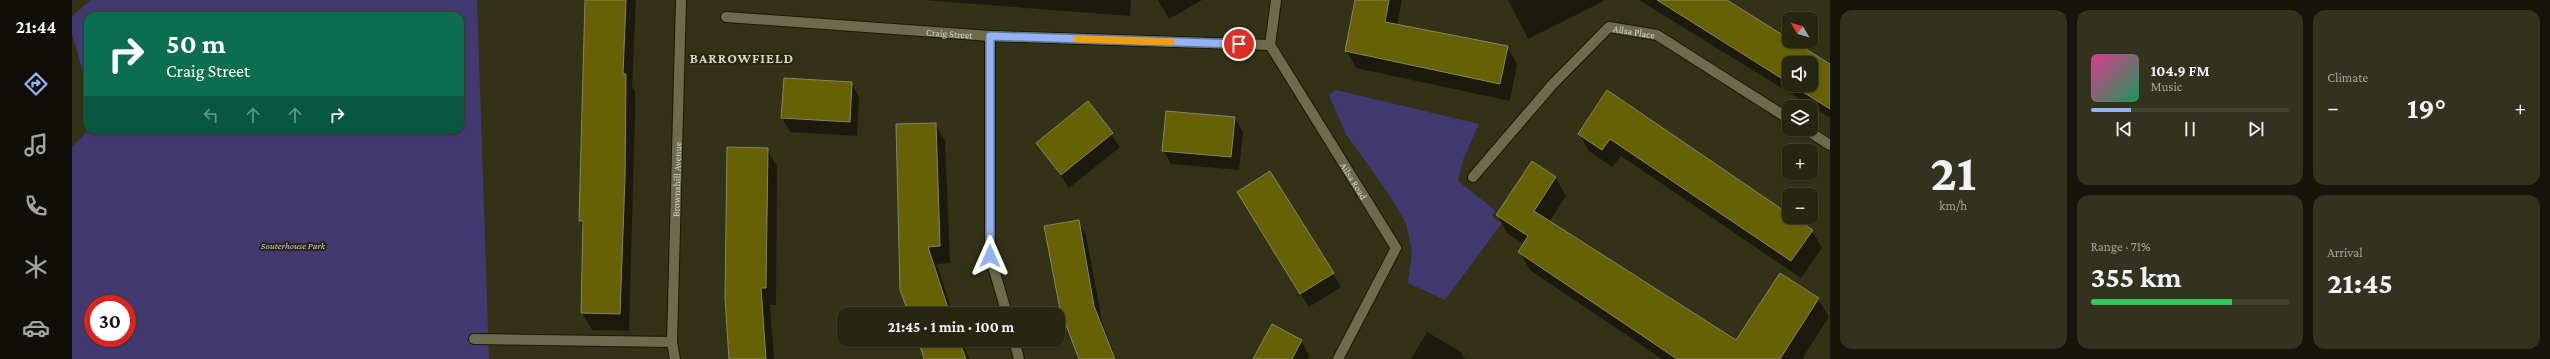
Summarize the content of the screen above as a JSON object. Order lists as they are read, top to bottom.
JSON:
{
  "streets": {
    "street": [
      "Ailsa Place",
      "Craig Street",
      "Brownshill Avenue",
      "Ailsa Road"
    ]
  },
  "crossings": [
    ["Craig Street", "Ailsa Road"]
  ],
  "districts": ["BARROWFIELD"],
  "parks": ["Souterhouse Park"],
  "north": "top left",
  "page": {
    "tabs": "21:44",
    "tile": [
      ["21", "km/h"],
      "Climate",
      ["Range · 71%", "355 km"],
      ["Arrival", "21:45"]
    ],
    "map_buttons": ["+", "−"],
    "turn": ["50 m", "Craig Street"],
    "song": ["104.9 FM", "Music"],
    "heat": ["−", "19°", "+"],
    "limit": "30",
    "trip": "21:45 · 1 min · 100 m"
  }
}
